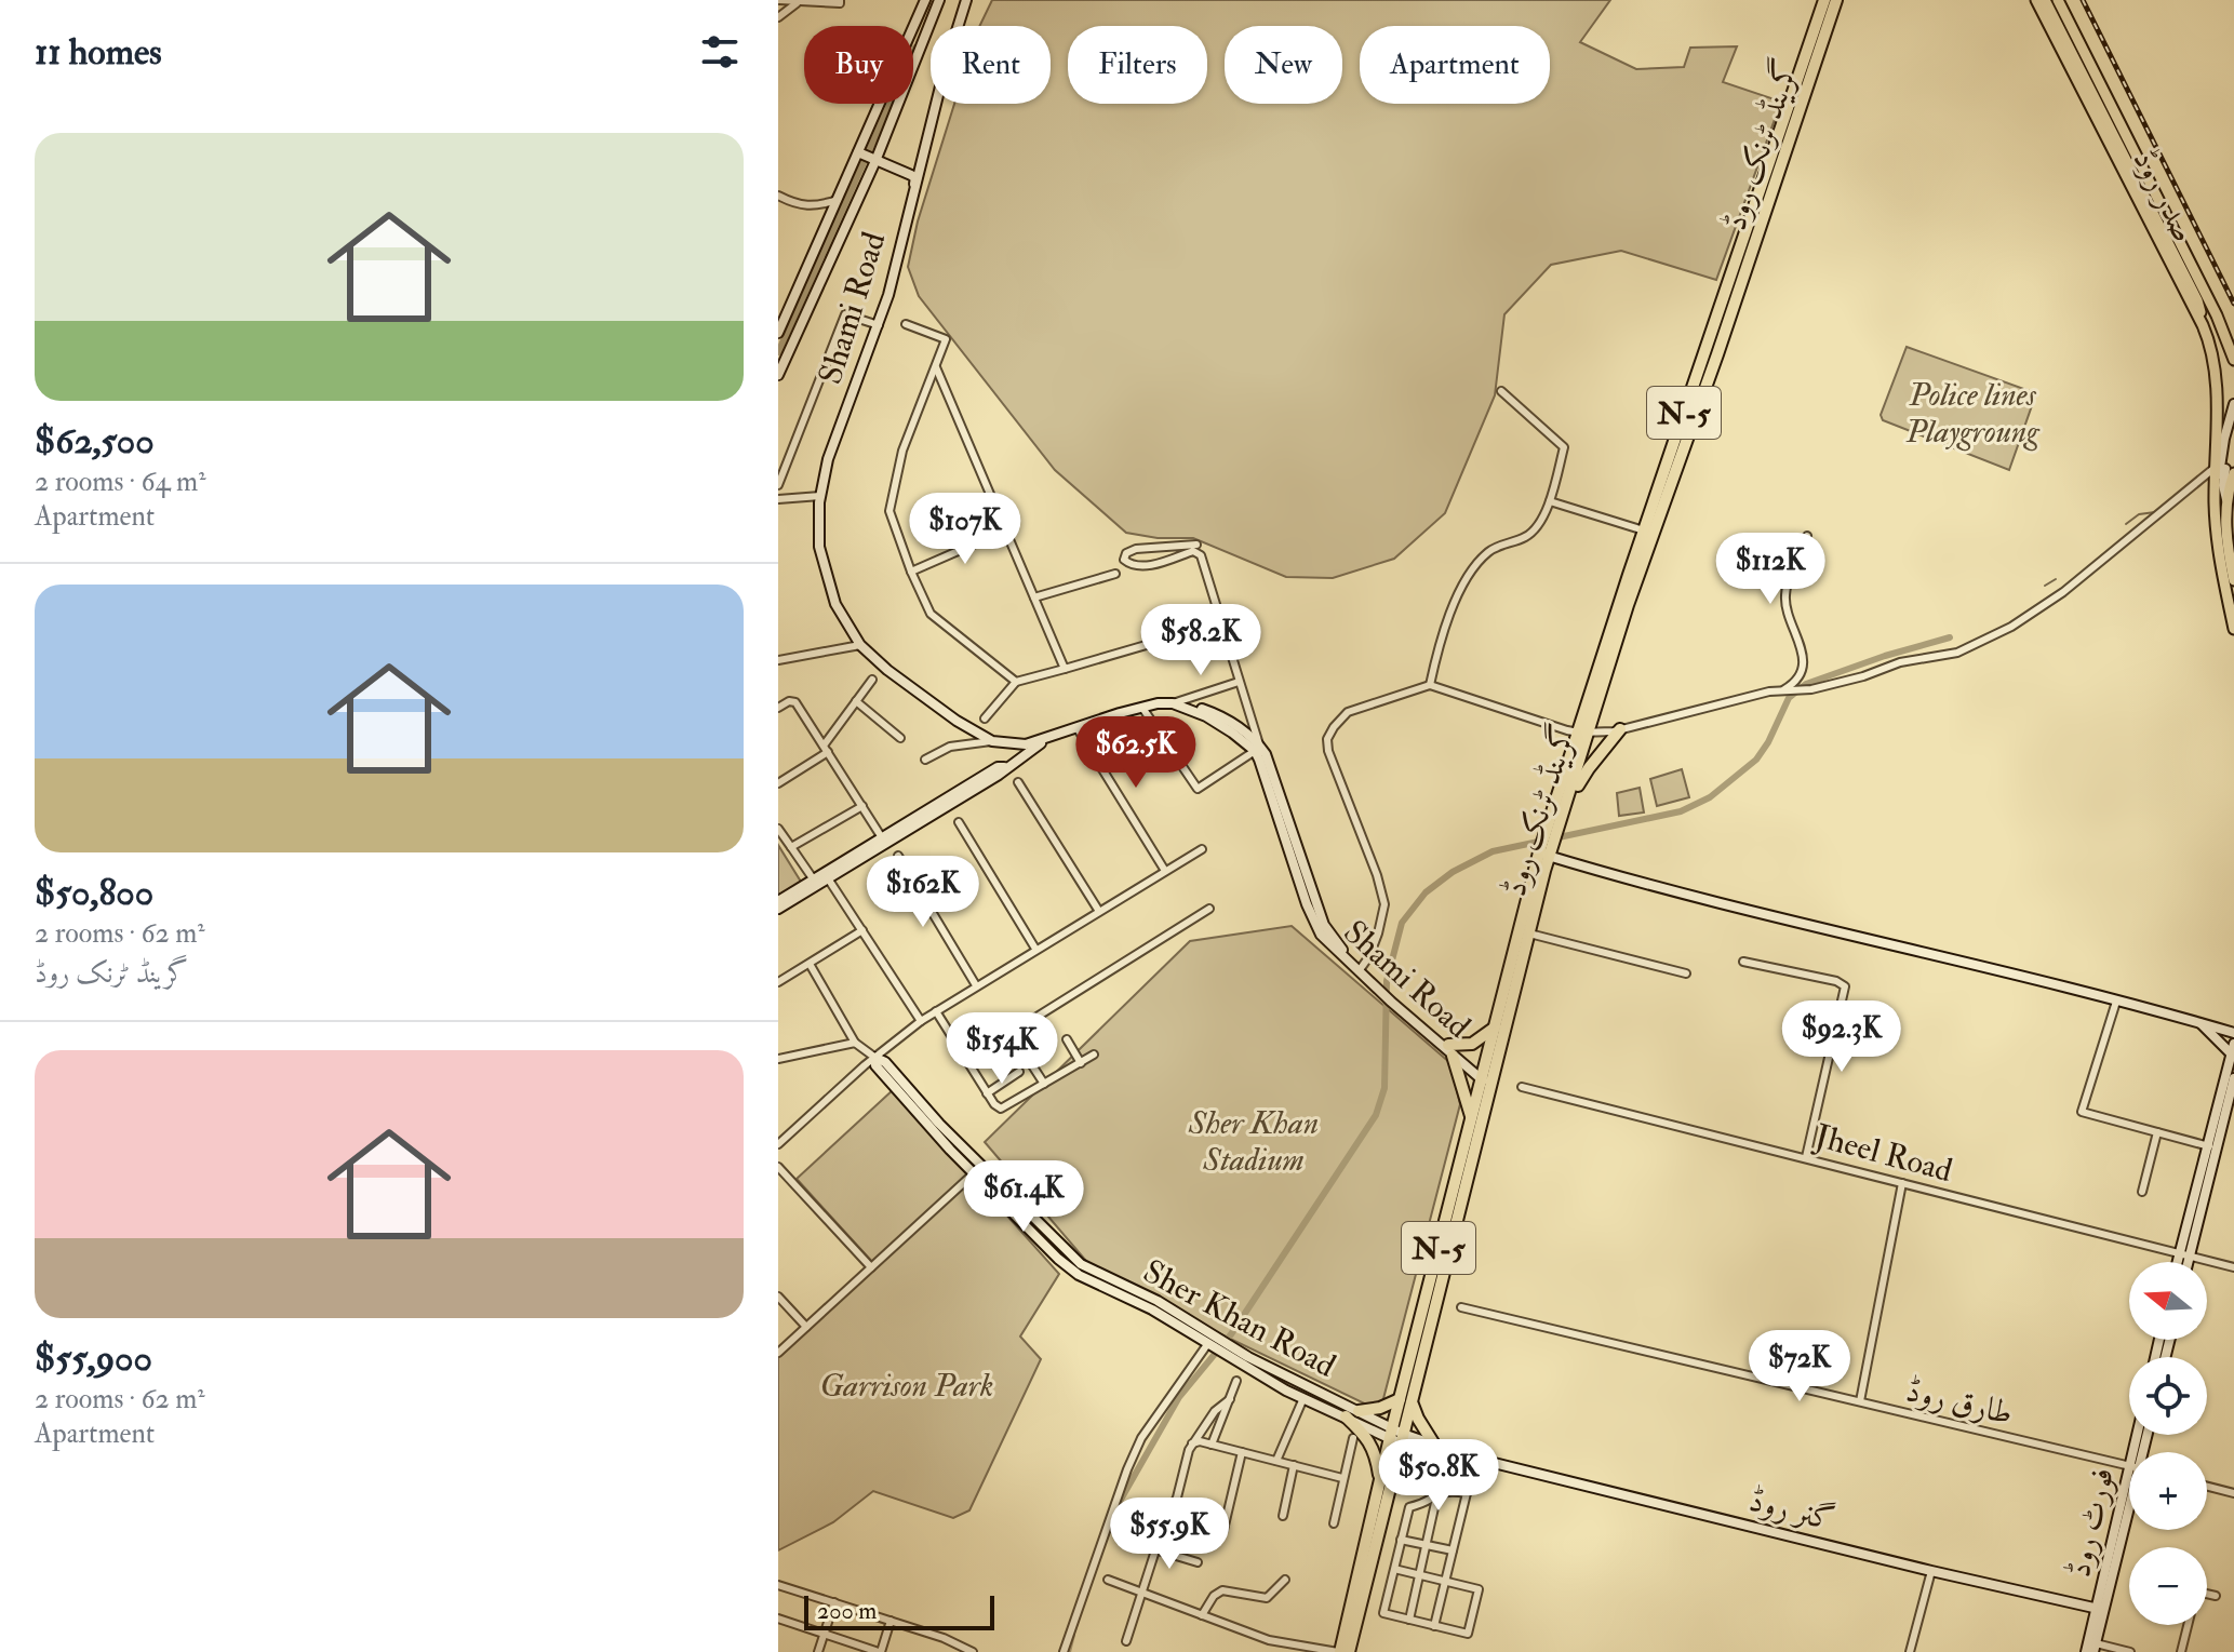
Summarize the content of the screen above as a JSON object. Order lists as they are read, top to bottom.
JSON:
{
  "streets": {
    "highway": ["گرینڈ ٹرنک روڈ", "N-5"],
    "main road": ["صدر روڈ"],
    "street": [
      "Shami Road",
      "Jheel Road",
      "Sher Khan Road",
      "طارق روڈ",
      "گنر روڈ",
      "فورٹ روڈ"
    ]
  },
  "crossings": [
    ["گرینڈ ٹرنک روڈ", "Shami Road"],
    ["گرینڈ ٹرنک روڈ", "Sher Khan Road"],
    ["گرینڈ ٹرنک روڈ", "گنر روڈ"],
    ["Sher Khan Road", "گنر روڈ"],
    ["گنر روڈ", "فورٹ روڈ"]
  ],
  "parks": ["Police lines Playgroung", "Sher Khan Stadium", "Garrison Park"],
  "scale_bar": "200 m",
  "north": "left",
  "page": {
    "heading": "11 homes",
    "chip": [
      "Buy",
      "Rent",
      "Filters",
      "New",
      "Apartment"
    ],
    "list": [
      {
        "name": "$62,500",
        "note": "2 rooms · 64 m² · Apartment"
      },
      {
        "name": "$50,800",
        "note": "2 rooms · 62 m² · گرینڈ ٹرنک روڈ"
      },
      {
        "name": "$55,900",
        "note": "2 rooms · 62 m² · Apartment"
      }
    ],
    "price": [
      "$107K",
      "$112K",
      "$58.2K",
      "$62.5K",
      "$162K",
      "$92.3K",
      "$154K",
      "$61.4K",
      "$72K",
      "$50.8K",
      "$55.9K"
    ],
    "map_buttons": ["+", "−"],
    "scale": "200 m"
  }
}
